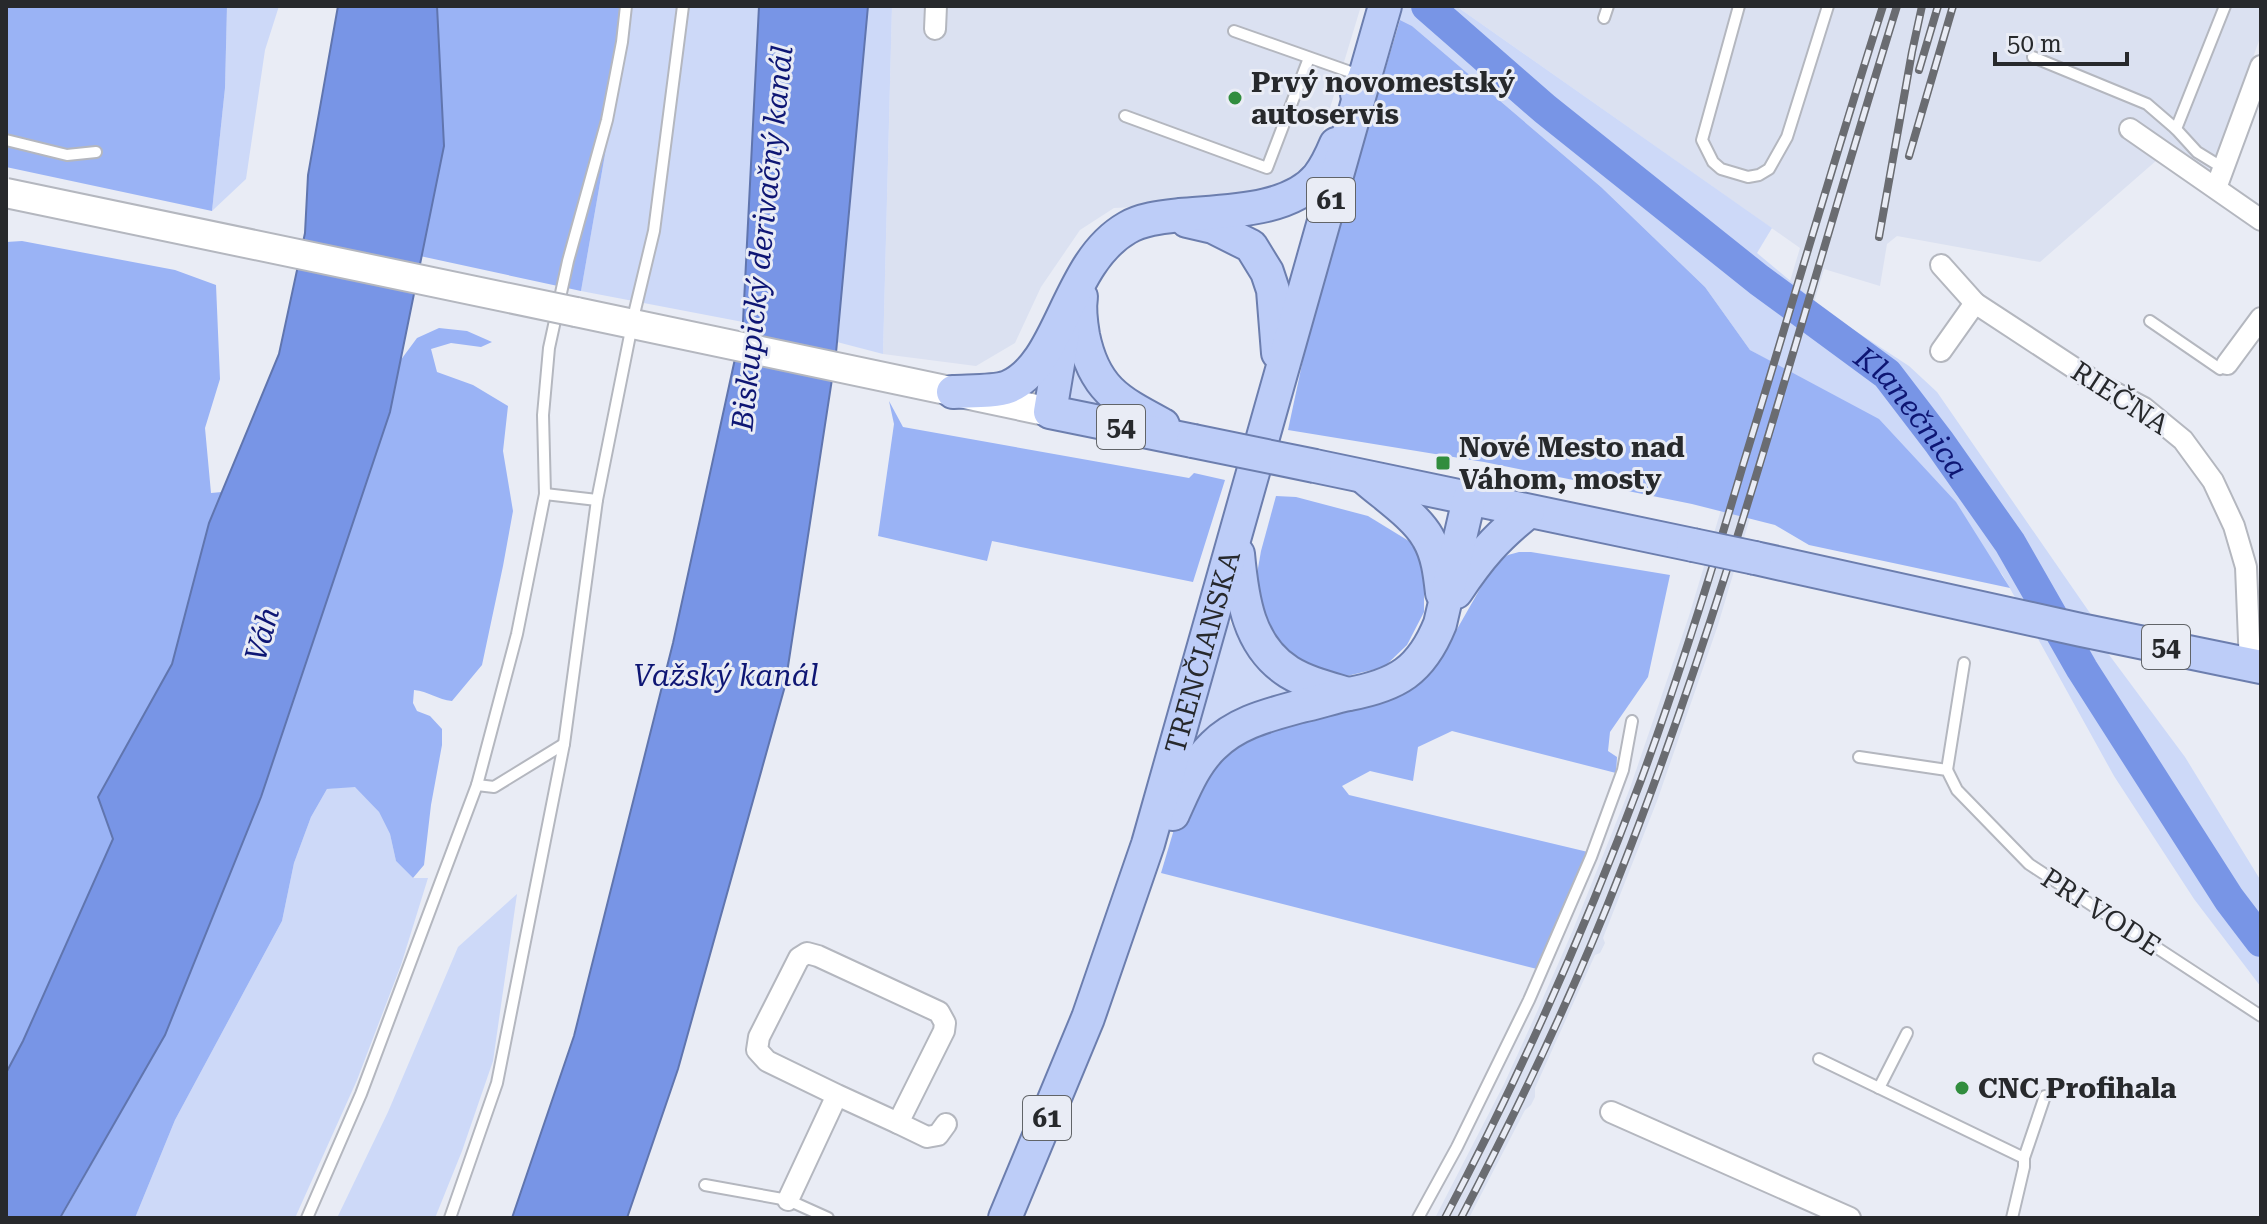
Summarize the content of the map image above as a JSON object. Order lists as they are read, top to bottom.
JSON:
{
  "streets": {
    "main road": ["61", "54", "TRENČIANSKA"],
    "street": ["RIEČNA"],
    "lane": ["PRI VODE"]
  },
  "crossings": [
    ["61", "TRENČIANSKA"],
    ["RIEČNA", "54"]
  ],
  "water": [
    "Biskupický derivačný kanál",
    "Klanečnica",
    "Váh",
    "Važský kanál"
  ],
  "places": {
    "other": ["Prvý novomestský autoservis", "CNC Profihala"],
    "transit": ["Nové Mesto nad Váhom, mosty"]
  },
  "scale_bar": "50 m"
}
